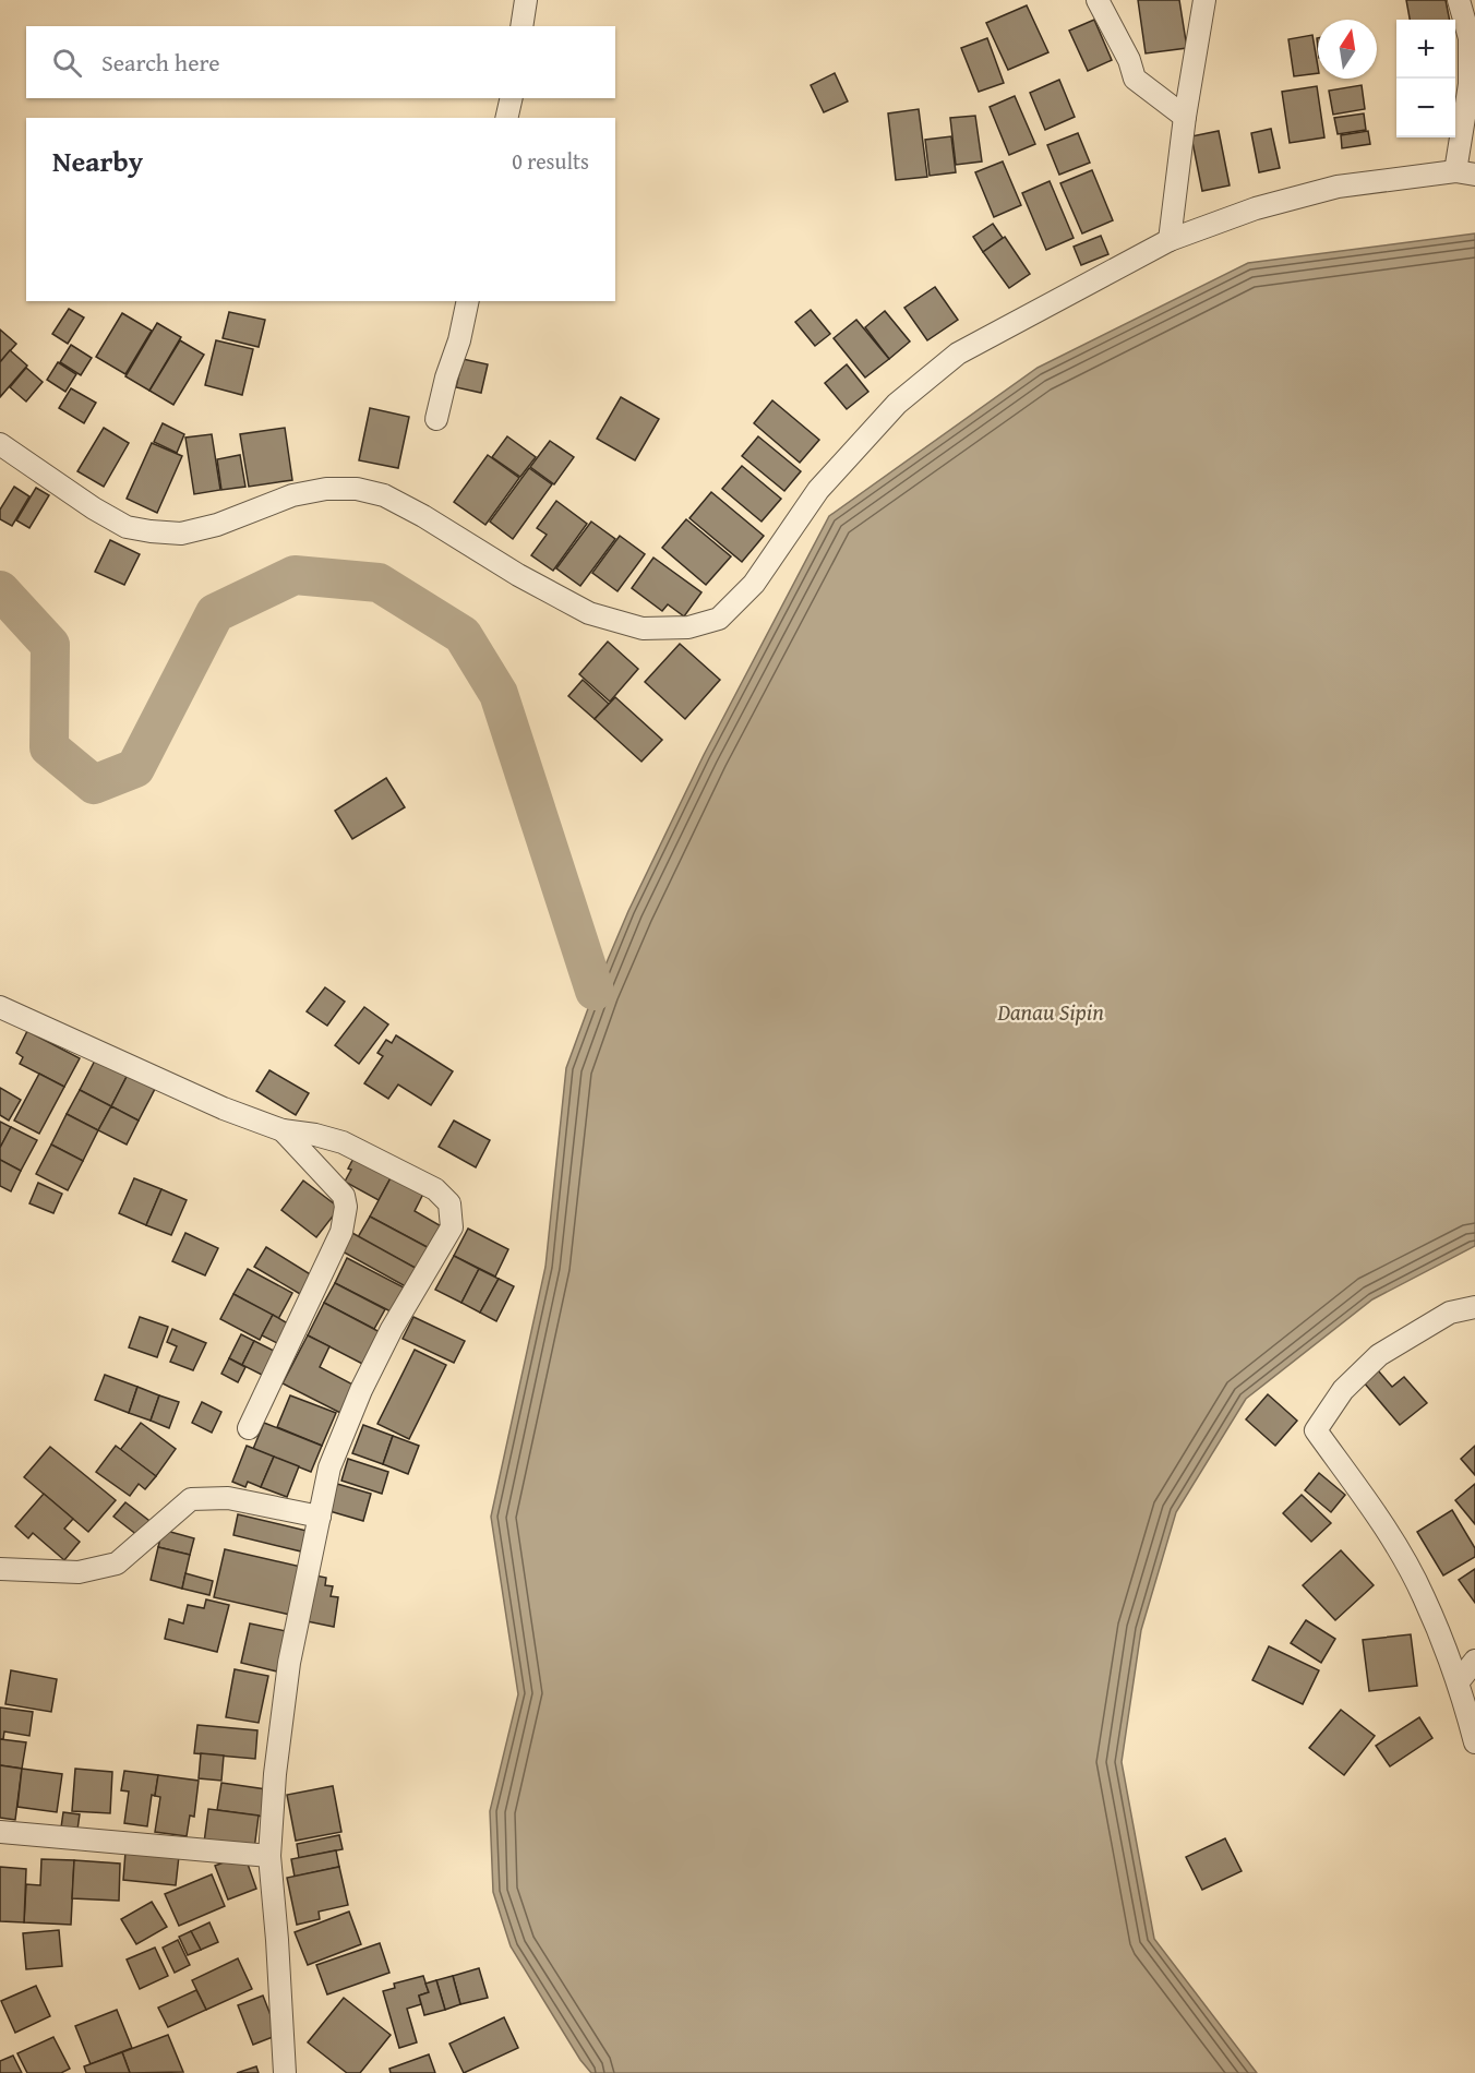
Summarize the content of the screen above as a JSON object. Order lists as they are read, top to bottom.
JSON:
{
  "water": ["Danau Sipin"],
  "north": "top",
  "page": {
    "map_buttons": ["+", "−"],
    "search": "Search here",
    "heading": ["Nearby", "0 results"]
  }
}
